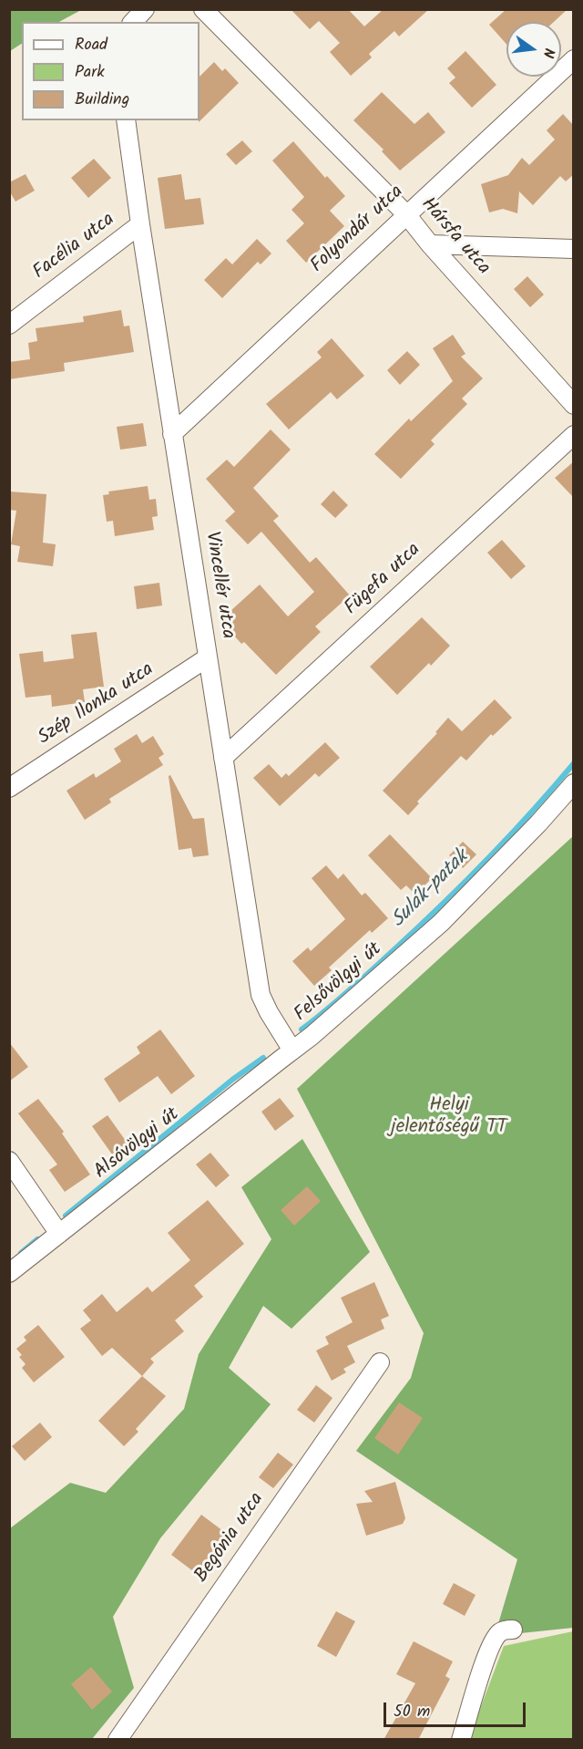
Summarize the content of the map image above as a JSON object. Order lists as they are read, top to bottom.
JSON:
{
  "streets": {
    "street": [
      "Folyondár utca",
      "Hársfa utca",
      "Facélia utca",
      "Fügefa utca",
      "Vincellér utca",
      "Szép Ilonka utca",
      "Felsővölgyi út",
      "Alsóvölgyi út",
      "Begónia utca"
    ]
  },
  "crossings": [
    ["Folyondár utca", "Hársfa utca"],
    ["Folyondár utca", "Vincellér utca"],
    ["Facélia utca", "Vincellér utca"],
    ["Fügefa utca", "Vincellér utca"],
    ["Vincellér utca", "Szép Ilonka utca"],
    ["Vincellér utca", "Felsővölgyi út"],
    ["Vincellér utca", "Alsóvölgyi út"],
    ["Felsővölgyi út", "Alsóvölgyi út"]
  ],
  "water": ["Sulák-patak"],
  "parks": ["Helyi jelentőségű TT"],
  "legend": ["Road", "Park", "Building"],
  "scale_bar": "50 m",
  "north": "right"
}
